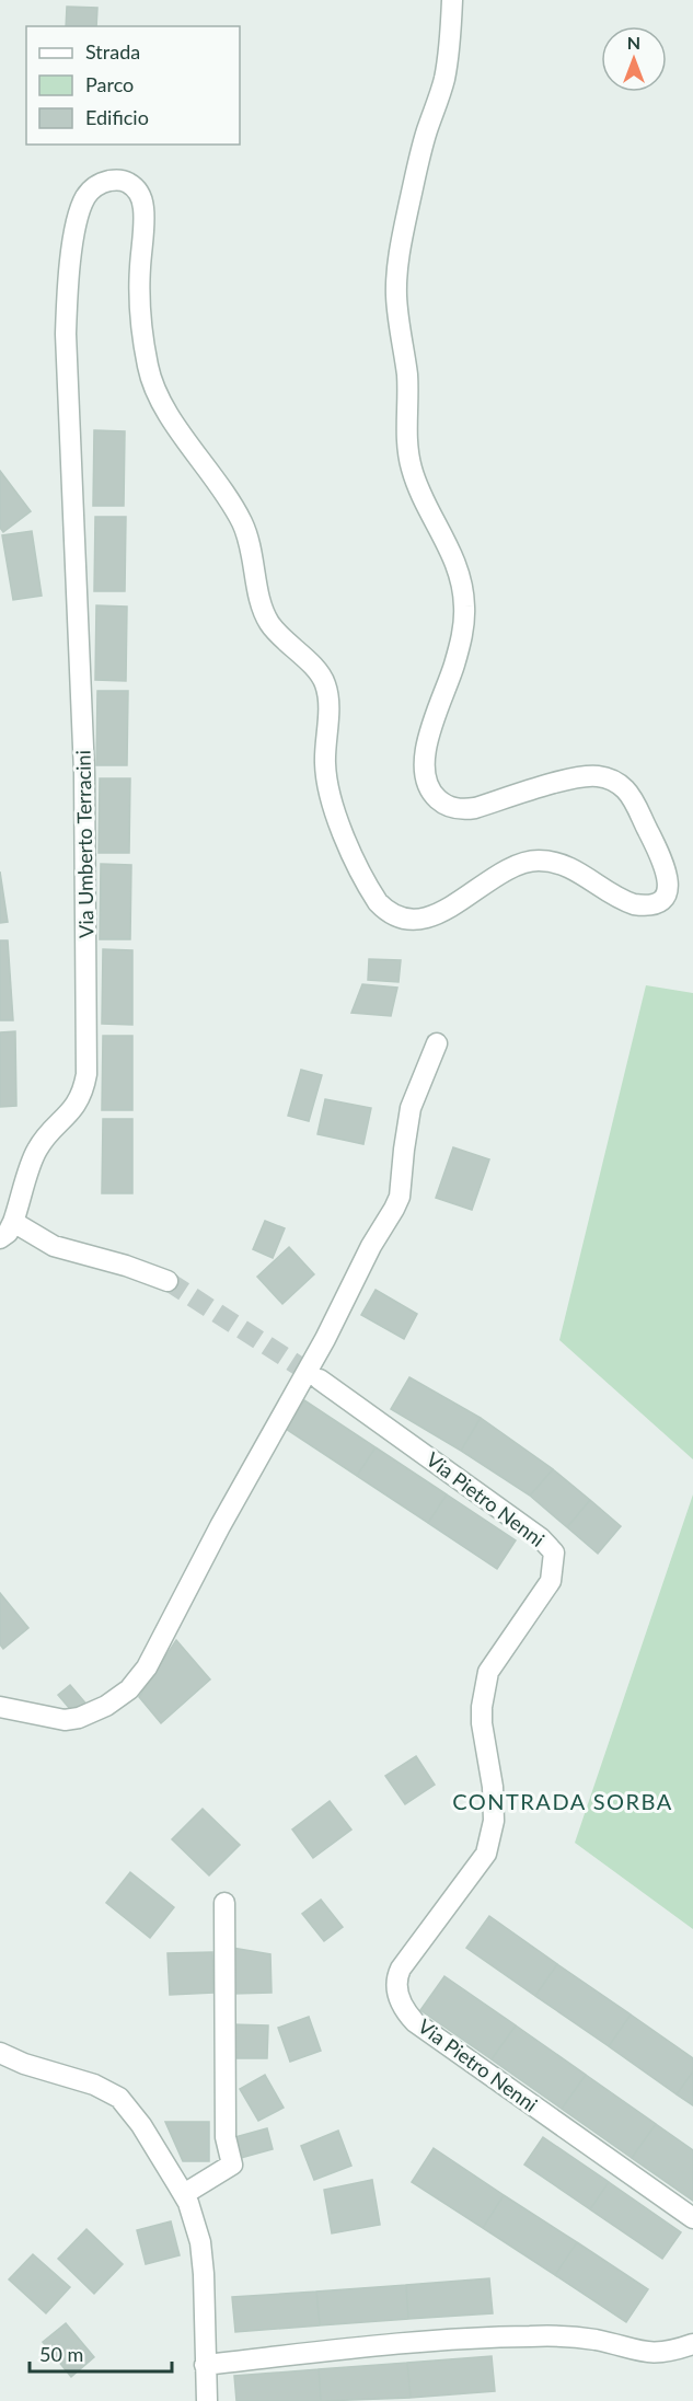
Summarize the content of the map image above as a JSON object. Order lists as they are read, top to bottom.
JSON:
{
  "streets": {
    "street": ["Via Umberto Terracini", "Via Pietro Nenni"]
  },
  "districts": ["CONTRADA SORBA"],
  "legend": ["Strada", "Parco", "Edificio"],
  "scale_bar": "50 m",
  "north": "top"
}
